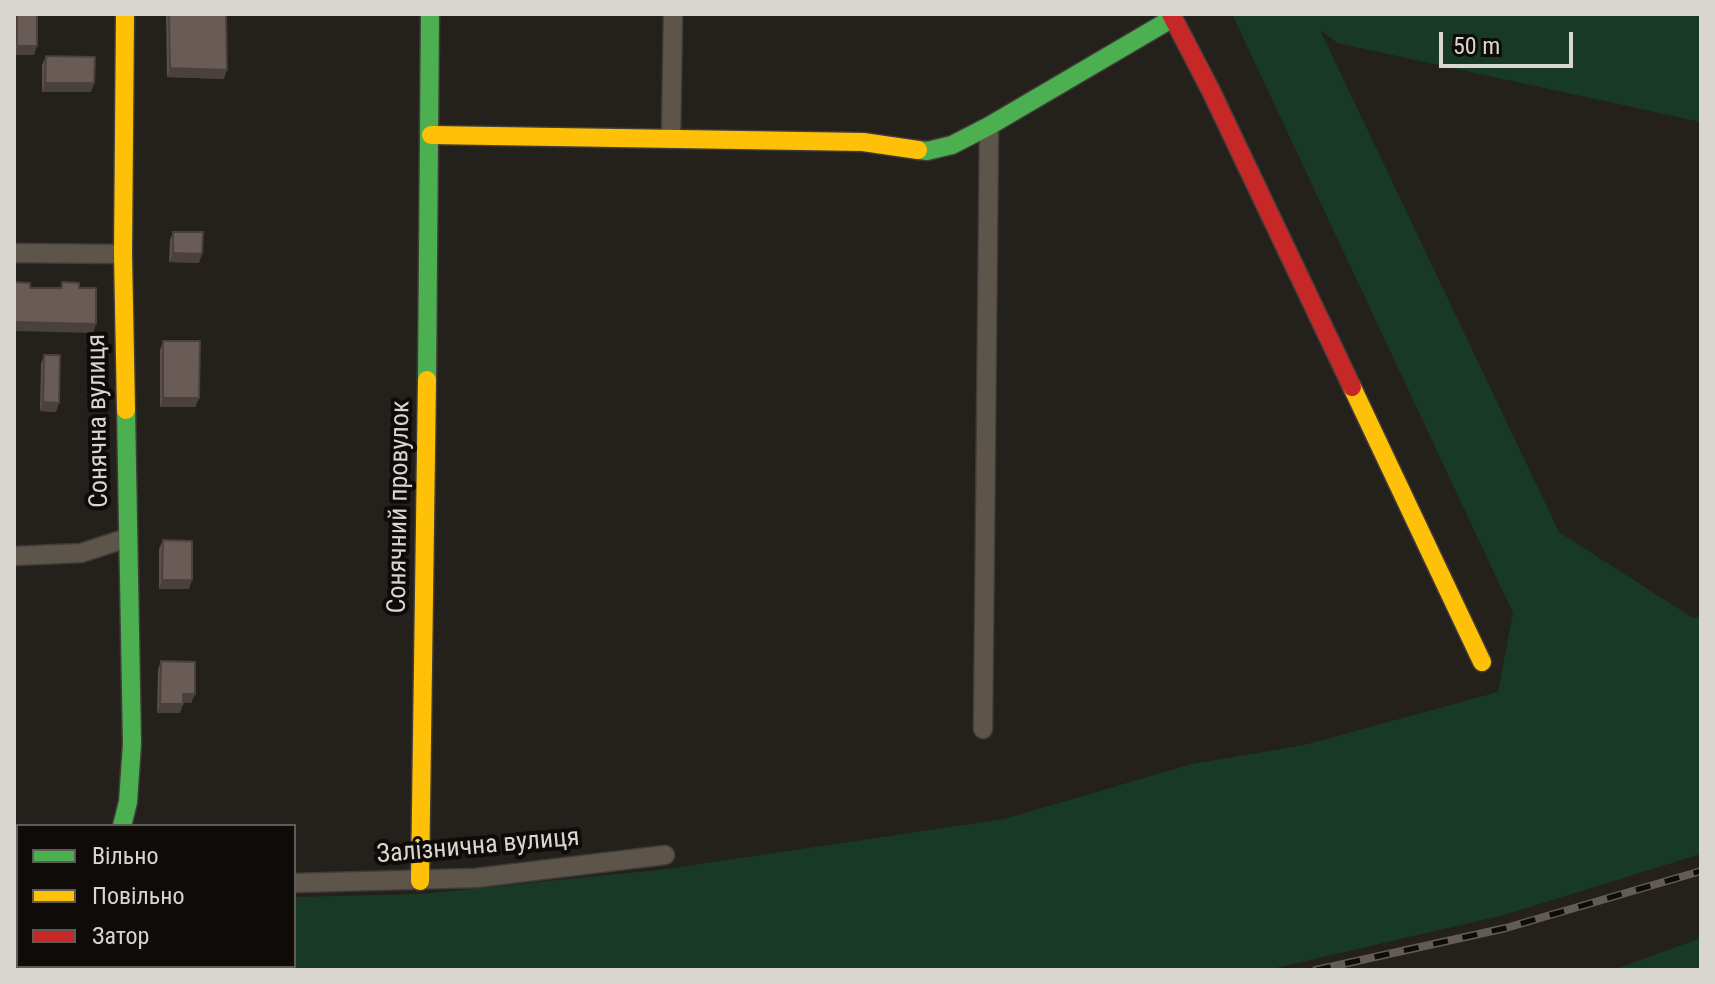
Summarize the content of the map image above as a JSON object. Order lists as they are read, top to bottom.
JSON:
{
  "streets": {
    "street": ["Сонячна вулиця", "Сонячний провулок", "Залізнична вулиця"]
  },
  "crossings": [
    ["Сонячний провулок", "Залізнична вулиця"]
  ],
  "legend": ["Вільно", "Повільно", "Затор"],
  "scale_bar": "50 m"
}
